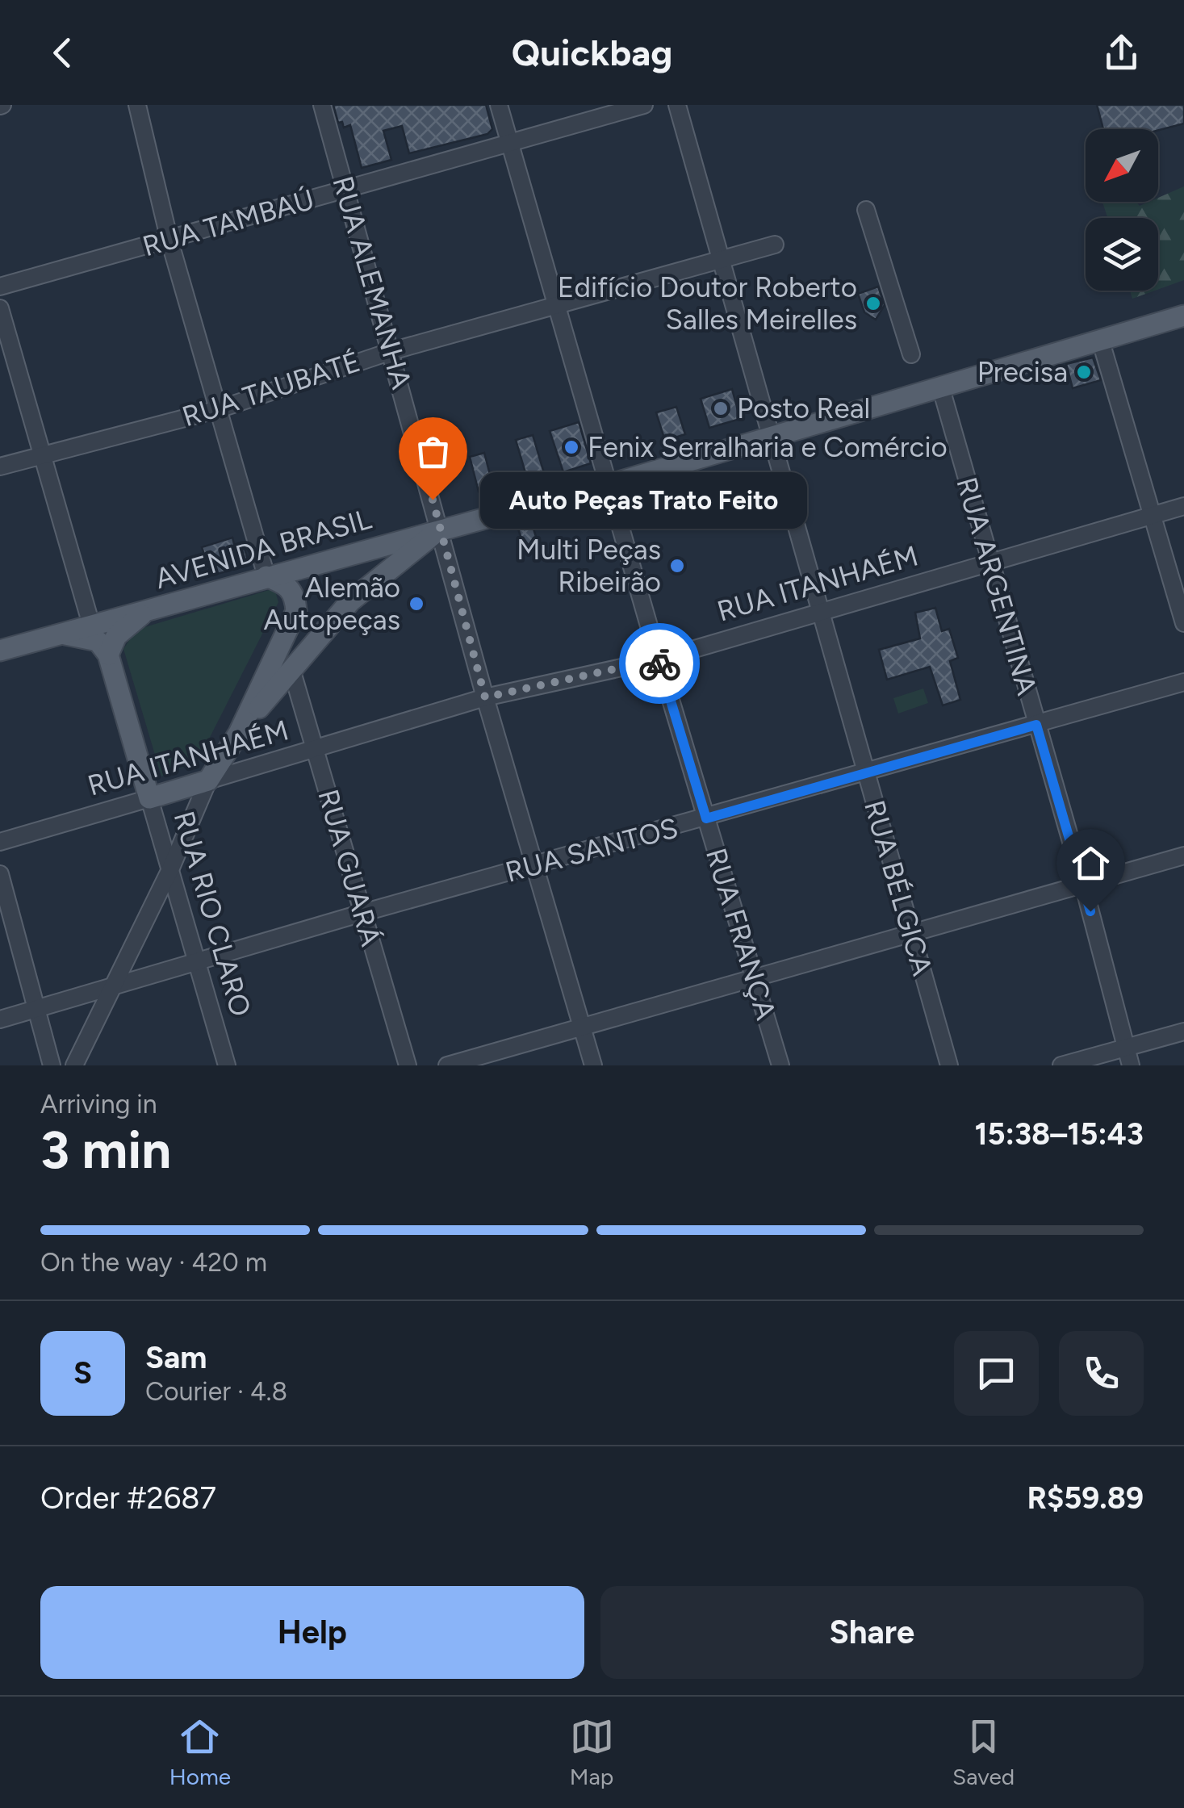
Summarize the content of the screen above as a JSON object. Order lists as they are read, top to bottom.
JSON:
{
  "streets": {
    "main road": ["AVENIDA BRASIL", "RUA ITANHAÉM", "RUA RIO CLARO"],
    "street": [
      "RUA TAMBAÚ",
      "RUA ALEMANHA",
      "RUA TAUBATÉ",
      "RUA ARGENTINA",
      "RUA SANTOS",
      "RUA GUARÁ",
      "RUA BÉLGICA",
      "RUA FRANÇA"
    ]
  },
  "crossings": [
    ["RUA TAMBAÚ", "RUA ALEMANHA"],
    ["RUA TAMBAÚ", "RUA FRANÇA"],
    ["RUA ALEMANHA", "RUA TAUBATÉ"],
    ["RUA ALEMANHA", "AVENIDA BRASIL"],
    ["RUA ALEMANHA", "RUA ITANHAÉM"],
    ["RUA ALEMANHA", "RUA SANTOS"],
    ["RUA TAUBATÉ", "RUA BÉLGICA"],
    ["RUA TAUBATÉ", "RUA FRANÇA"],
    ["AVENIDA BRASIL", "RUA ARGENTINA"],
    ["AVENIDA BRASIL", "RUA BÉLGICA"],
    ["AVENIDA BRASIL", "RUA RIO CLARO"],
    ["AVENIDA BRASIL", "RUA FRANÇA"],
    ["RUA ITANHAÉM", "RUA ARGENTINA"],
    ["RUA ITANHAÉM", "RUA GUARÁ"],
    ["RUA ITANHAÉM", "RUA BÉLGICA"],
    ["RUA ITANHAÉM", "RUA RIO CLARO"],
    ["RUA ITANHAÉM", "RUA FRANÇA"],
    ["RUA ARGENTINA", "RUA SANTOS"],
    ["RUA SANTOS", "RUA GUARÁ"],
    ["RUA SANTOS", "RUA BÉLGICA"],
    ["RUA SANTOS", "RUA RIO CLARO"],
    ["RUA SANTOS", "RUA FRANÇA"]
  ],
  "places": [
    "Edifício Doutor Roberto Salles Meirelles",
    "Precisa",
    "Posto Real",
    "Fenix Serralharia e Comércio",
    "Auto Peças Trato Feito",
    "Multi Peças Ribeirão",
    "Alemão Autopeças"
  ],
  "north": "bottom left",
  "page": {
    "header": "Quickbag",
    "bubble": "Auto Peças Trato Feito",
    "heading": ["3 min", "Arriving in", "15:38–15:43"],
    "panel": [
      "Sam",
      "Courier · 4.8",
      "Order #2687",
      "R$59.89"
    ],
    "bar": "On the way · 420 m",
    "round": "S",
    "buttons": ["Help", "Share"],
    "tabs": ["Home", "Map", "Saved"]
  }
}
